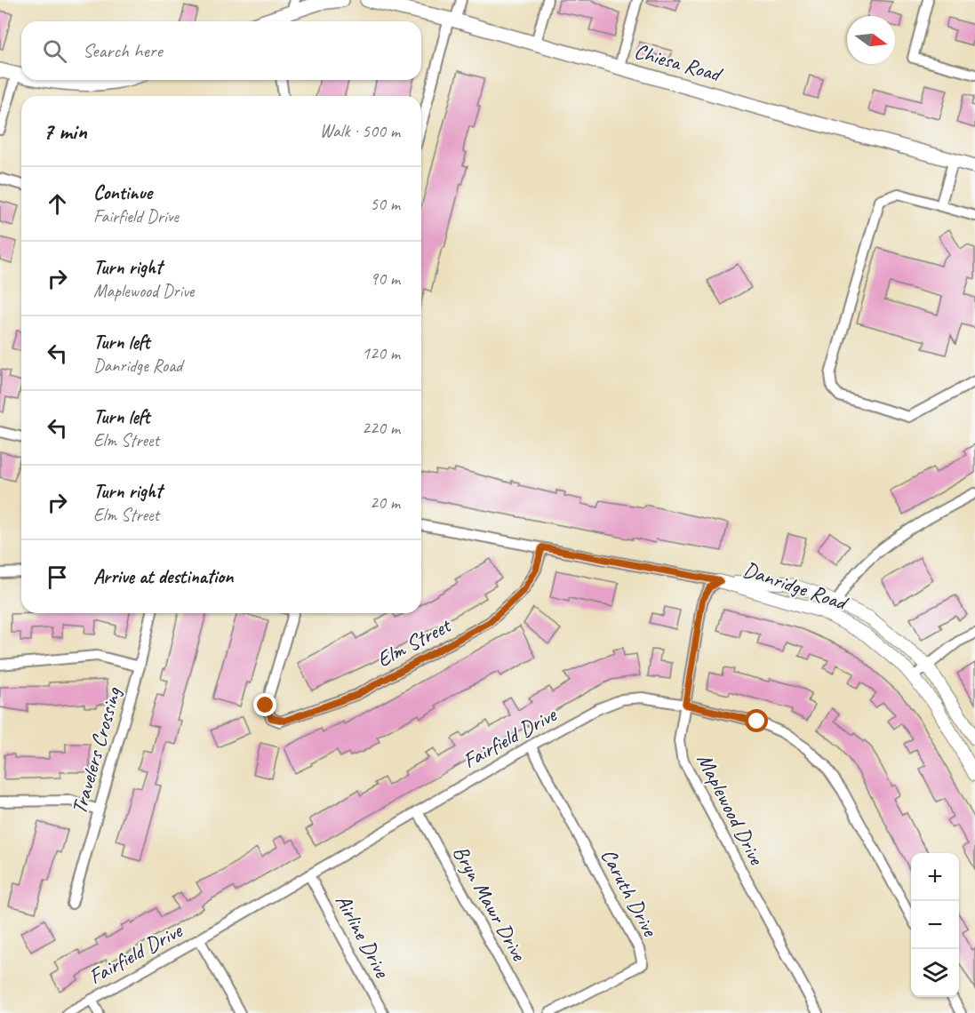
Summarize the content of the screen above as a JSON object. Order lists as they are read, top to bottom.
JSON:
{
  "streets": {
    "main road": ["Chiesa Road"],
    "street": [
      "Danridge Road",
      "Elm Street",
      "Fairfield Drive",
      "Travelers Crossing",
      "Maplewood Drive",
      "Caruth Drive",
      "Bryn Mawr Drive",
      "Airline Drive"
    ]
  },
  "crossings": [
    ["Danridge Road", "Elm Street"],
    ["Danridge Road", "Maplewood Drive"],
    ["Fairfield Drive", "Maplewood Drive"],
    ["Fairfield Drive", "Caruth Drive"],
    ["Fairfield Drive", "Bryn Mawr Drive"],
    ["Fairfield Drive", "Airline Drive"]
  ],
  "north": "right",
  "page": {
    "search": "Search here",
    "heading": ["7 min", "Walk · 500 m"],
    "list": [
      ["Continue", "Fairfield Drive", "50 m"],
      ["Turn right", "Maplewood Drive", "90 m"],
      ["Turn left", "Danridge Road", "120 m"],
      ["Turn left", "Elm Street", "220 m"],
      ["Turn right", "Elm Street", "20 m"],
      "Arrive at destination"
    ],
    "map_buttons": ["+", "−"]
  }
}
